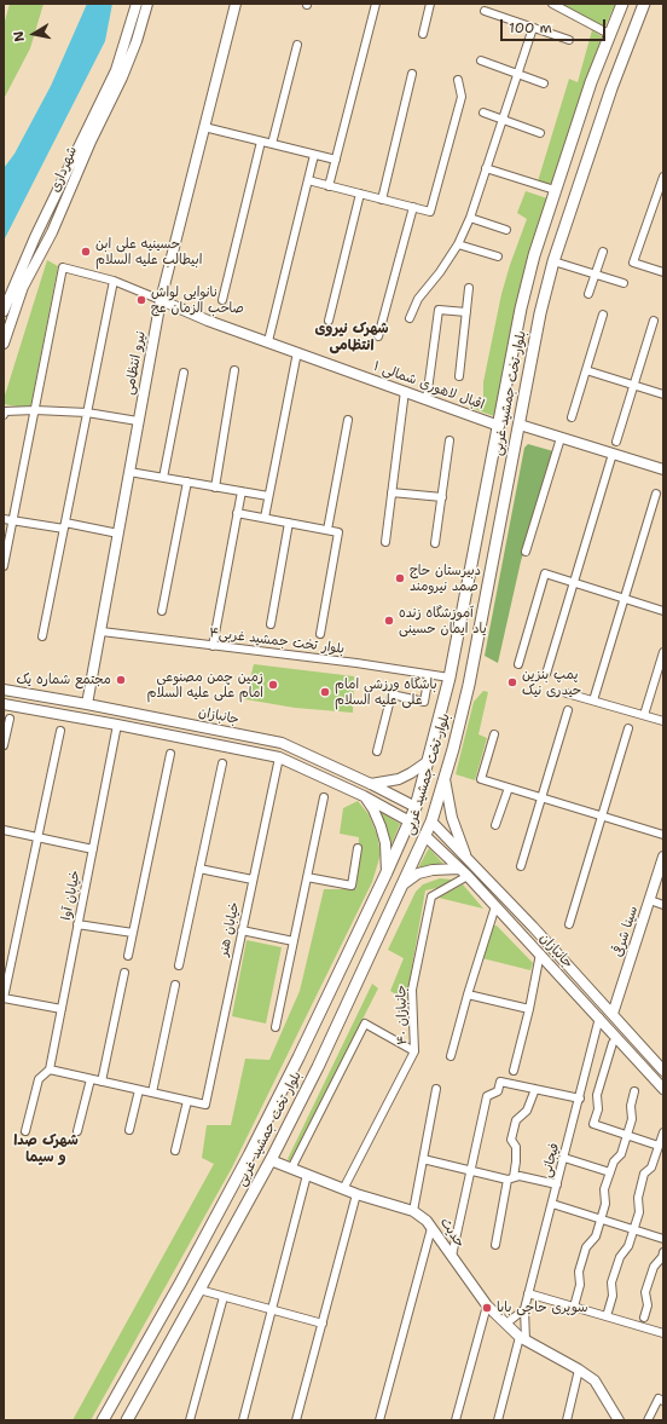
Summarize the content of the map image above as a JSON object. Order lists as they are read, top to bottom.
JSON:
{
  "streets": {
    "main road": ["بلوار تخت جمشید غربی"],
    "street": [
      "شهرداری",
      "نیرو انتظامی",
      "اقبال لاهوری شمالی ۱",
      "بلوار تخت جمشید غربی۴",
      "جانبازان",
      "خیابان آوا",
      "خیابان هنر",
      "سینا شرقی",
      "۴۰ جانبازان",
      "فیجانی",
      "حدیث"
    ]
  },
  "crossings": [
    ["نیرو انتظامی", "اقبال لاهوری شمالی ۱"],
    ["نیرو انتظامی", "بلوار تخت جمشید غربی۴"],
    ["نیرو انتظامی", "جانبازان"],
    ["اقبال لاهوری شمالی ۱", "بلوار تخت جمشید غربی"],
    ["بلوار تخت جمشید غربی", "بلوار تخت جمشید غربی۴"],
    ["بلوار تخت جمشید غربی", "جانبازان"],
    ["بلوار تخت جمشید غربی", "حدیث"],
    ["جانبازان", "سینا شرقی"],
    ["جانبازان", "۴۰ جانبازان"],
    ["جانبازان", "فیجانی"],
    ["۴۰ جانبازان", "حدیث"],
    ["فیجانی", "حدیث"]
  ],
  "districts": ["شهرک نیروی انتظامی", "شهرک صدا و سیما"],
  "places": [
    "حسینیه علی ابن ابیطالب علیه السلام",
    "نانوایی لواش صاحب الزمان عج",
    "دبیرستان حاج صمد نیرومند",
    "آموزشگاه زنده یاد ایمان حسینی",
    "مجتمع شماره یک",
    "پمپ بنزین حیدری نیک",
    "زمین چمن مصنوعی امام علی علیه السلام",
    "باشگاه ورزشی امام علی علیه السلام",
    "سوپری حاجی بابا"
  ],
  "scale_bar": "100 m",
  "north": "left"
}
